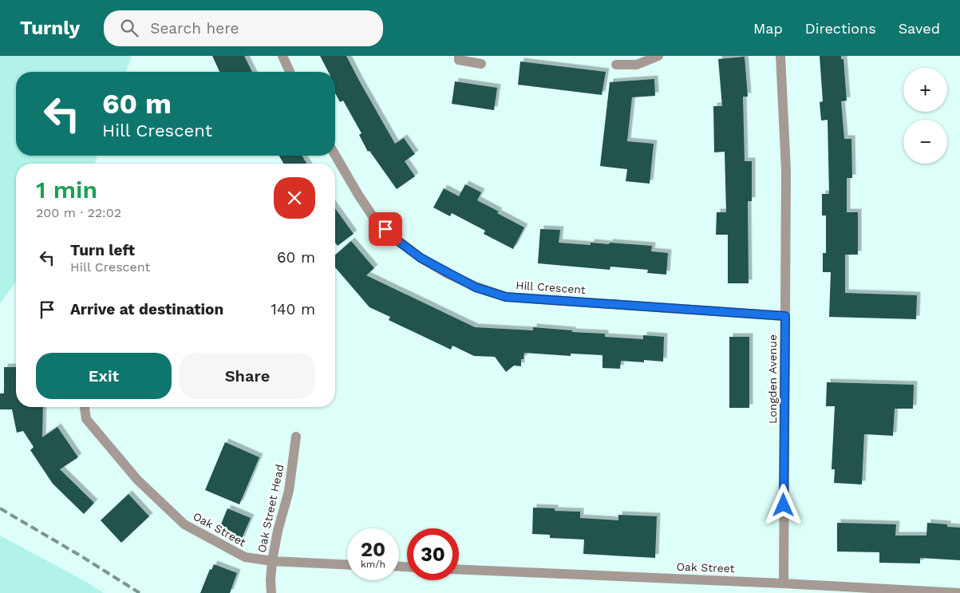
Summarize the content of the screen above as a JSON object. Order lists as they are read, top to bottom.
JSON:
{
  "streets": {
    "street": [
      "Hill Crescent",
      "Longden Avenue",
      "Oak Street Head",
      "Oak Street"
    ]
  },
  "crossings": [
    ["Hill Crescent", "Longden Avenue"],
    ["Longden Avenue", "Oak Street"],
    ["Oak Street Head", "Oak Street"]
  ],
  "page": {
    "header": "Turnly",
    "search": "Search here",
    "nav": ["Map", "Directions", "Saved"],
    "map_buttons": ["+", "−"],
    "turn": ["60 m", "Hill Crescent"],
    "heading": ["1 min", "200 m · 22:02"],
    "list": [
      {
        "name": "Turn left",
        "note": "Hill Crescent",
        "value": "60 m"
      },
      {
        "name": "Arrive at destination",
        "value": "140 m"
      }
    ],
    "buttons": ["Exit", "Share"],
    "speed": "20 km/h",
    "limit": "30"
  }
}
